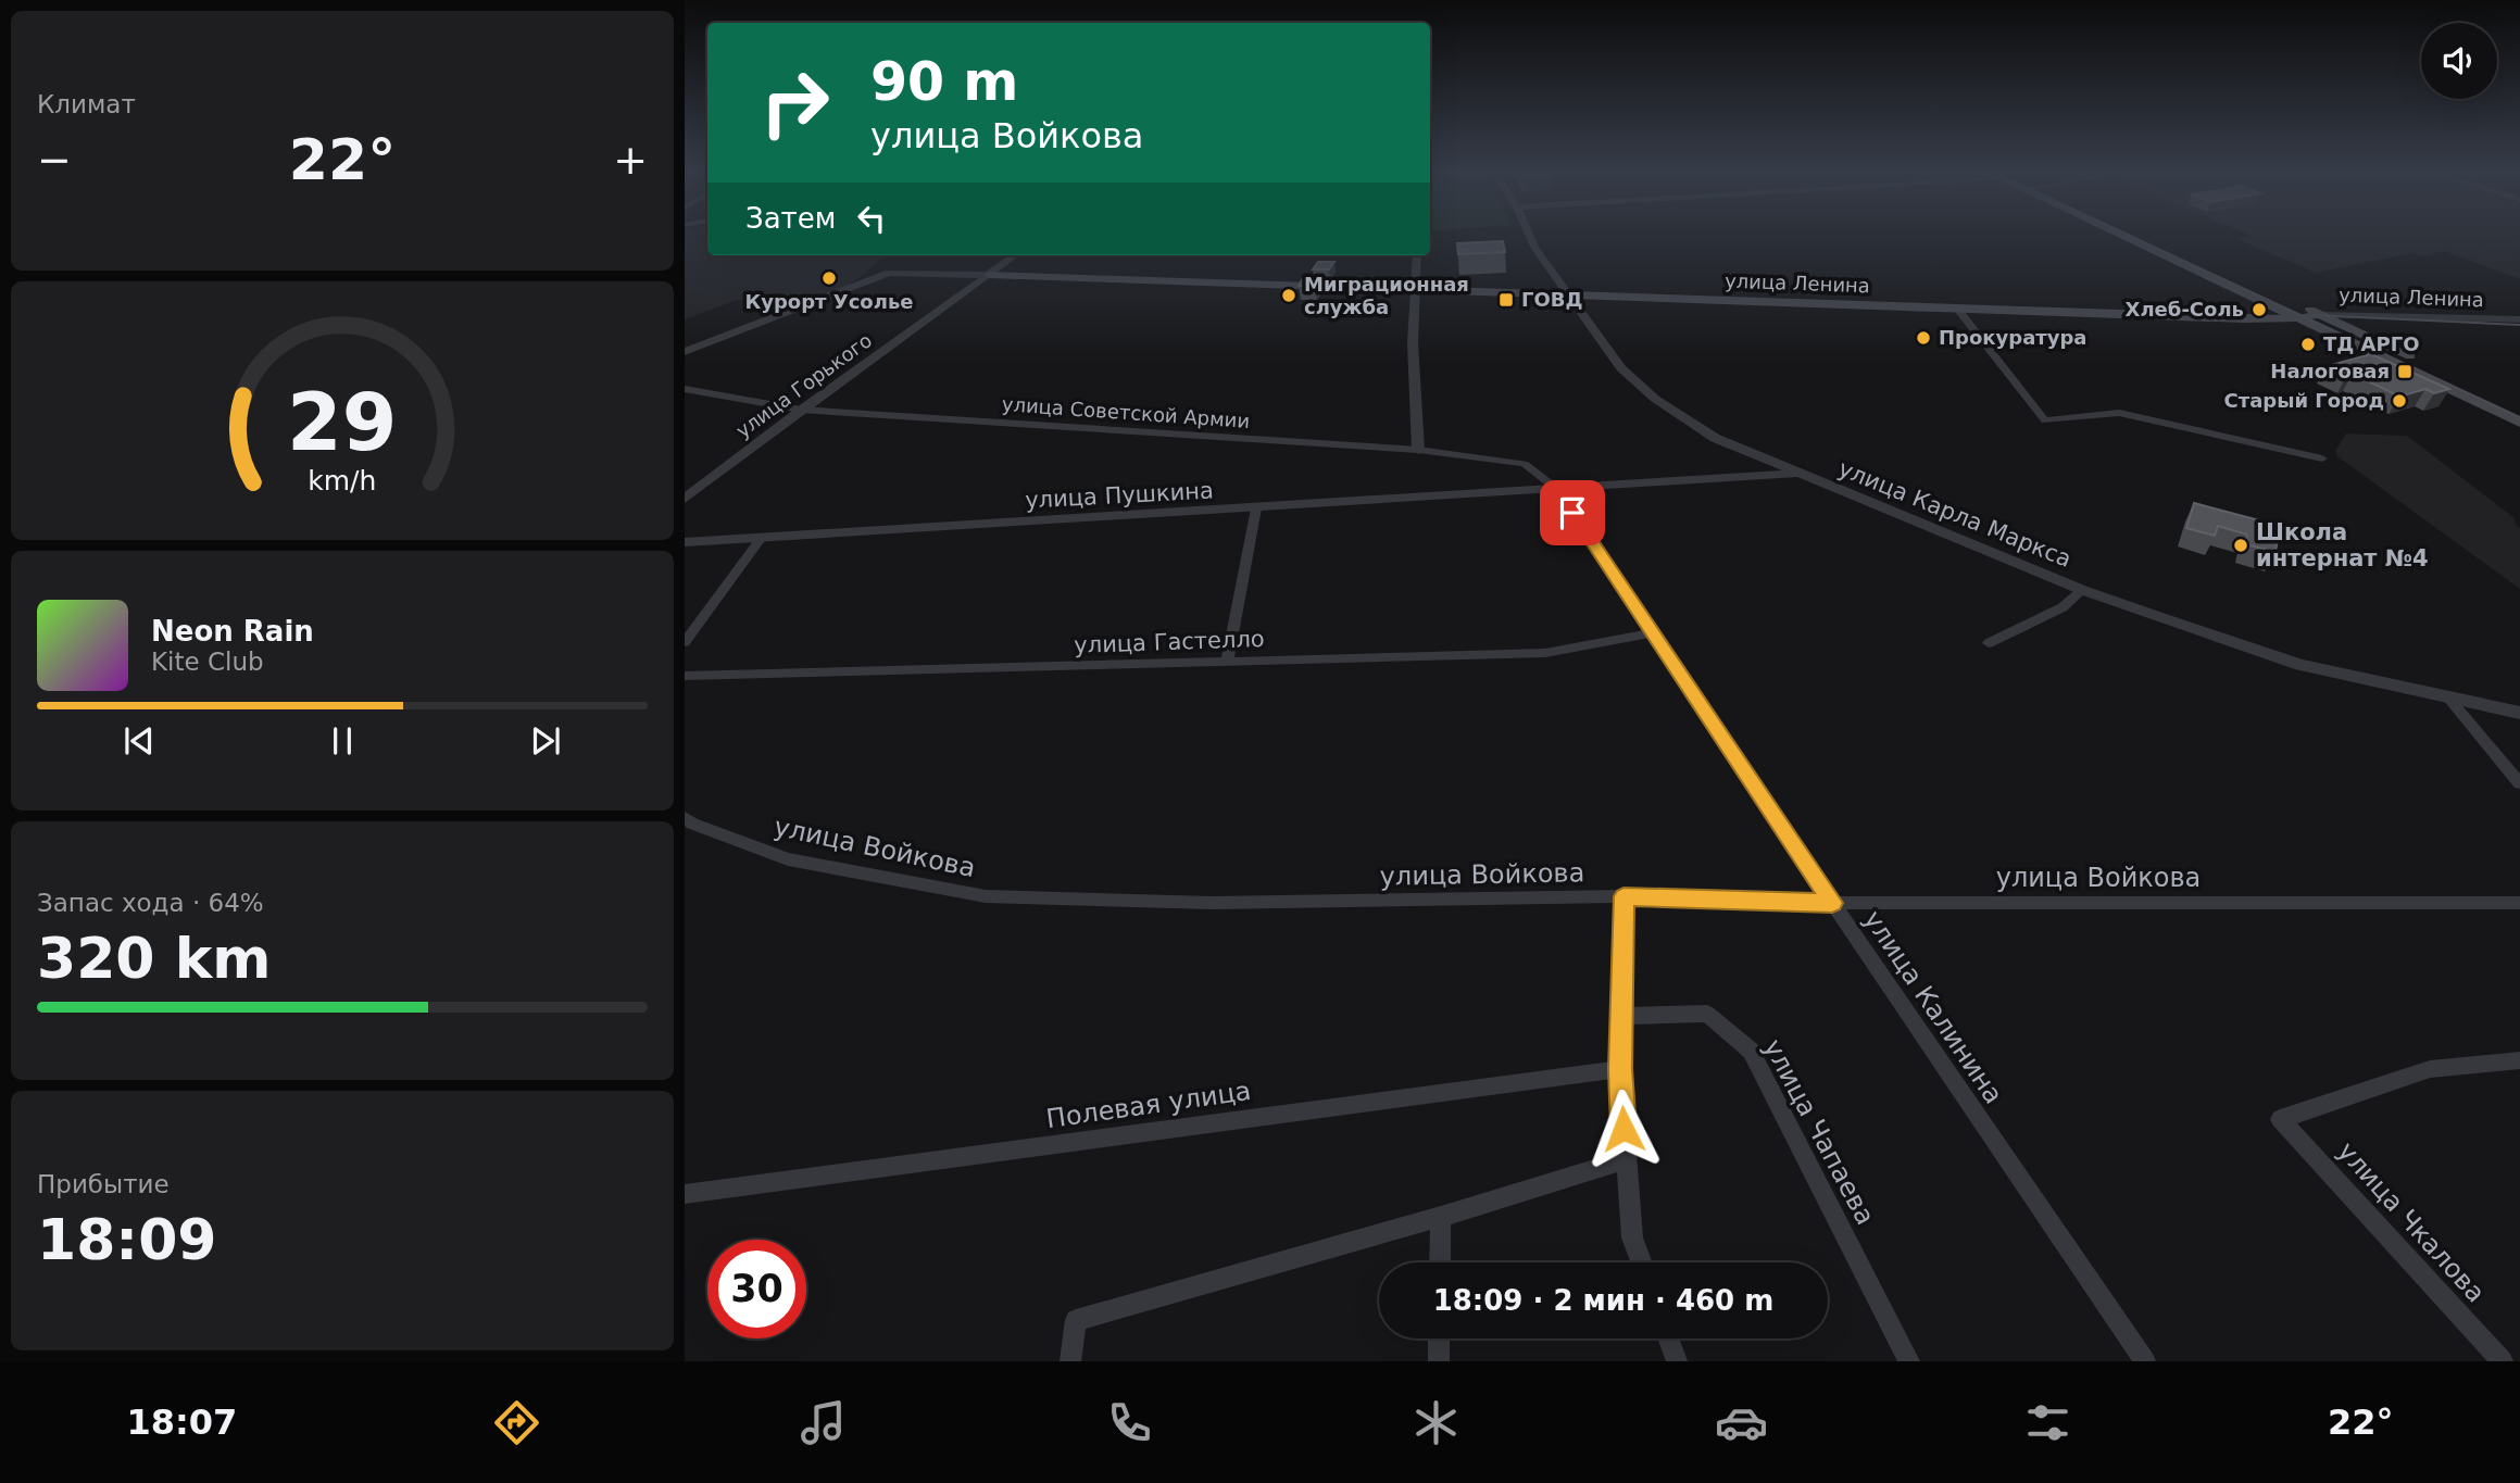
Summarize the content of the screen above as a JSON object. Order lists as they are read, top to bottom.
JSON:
{
  "streets": {
    "main road": ["улица Ленина"],
    "street": [
      "улица Горького",
      "улица Советской Армии",
      "улица Пушкина",
      "улица Карла Маркса",
      "улица Гастелло",
      "улица Войкова",
      "улица Калинина",
      "Полевая улица",
      "улица Чапаева",
      "улица Чкалова"
    ]
  },
  "crossings": [
    ["улица Ленина", "улица Горького"],
    ["улица Ленина", "улица Карла Маркса"],
    ["улица Горького", "улица Советской Армии"],
    ["улица Советской Армии", "улица Калинина"],
    ["улица Гастелло", "улица Калинина"],
    ["улица Войкова", "улица Калинина"]
  ],
  "places": {
    "other": [
      "Курорт Усолье",
      "Миграционная служба",
      "Хлеб-Соль",
      "Прокуратура",
      "ТД АРГО",
      "Старый Город",
      "Школа интернат №4"
    ],
    "transit": ["ГОВД", "Налоговая"]
  },
  "page": {
    "tile": [
      "Климат",
      ["Запас хода · 64%", "320 km"],
      ["Прибытие", "18:09"]
    ],
    "turn": ["90 m", "улица Войкова"],
    "heat": ["−", "22°", "+"],
    "then": "Затем",
    "song": ["Neon Rain", "Kite Club"],
    "limit": "30",
    "trip": "18:09 · 2 мин · 460 m",
    "tabs": ["18:07", "22°"],
    "gauge": ["29", "km/h"]
  }
}
